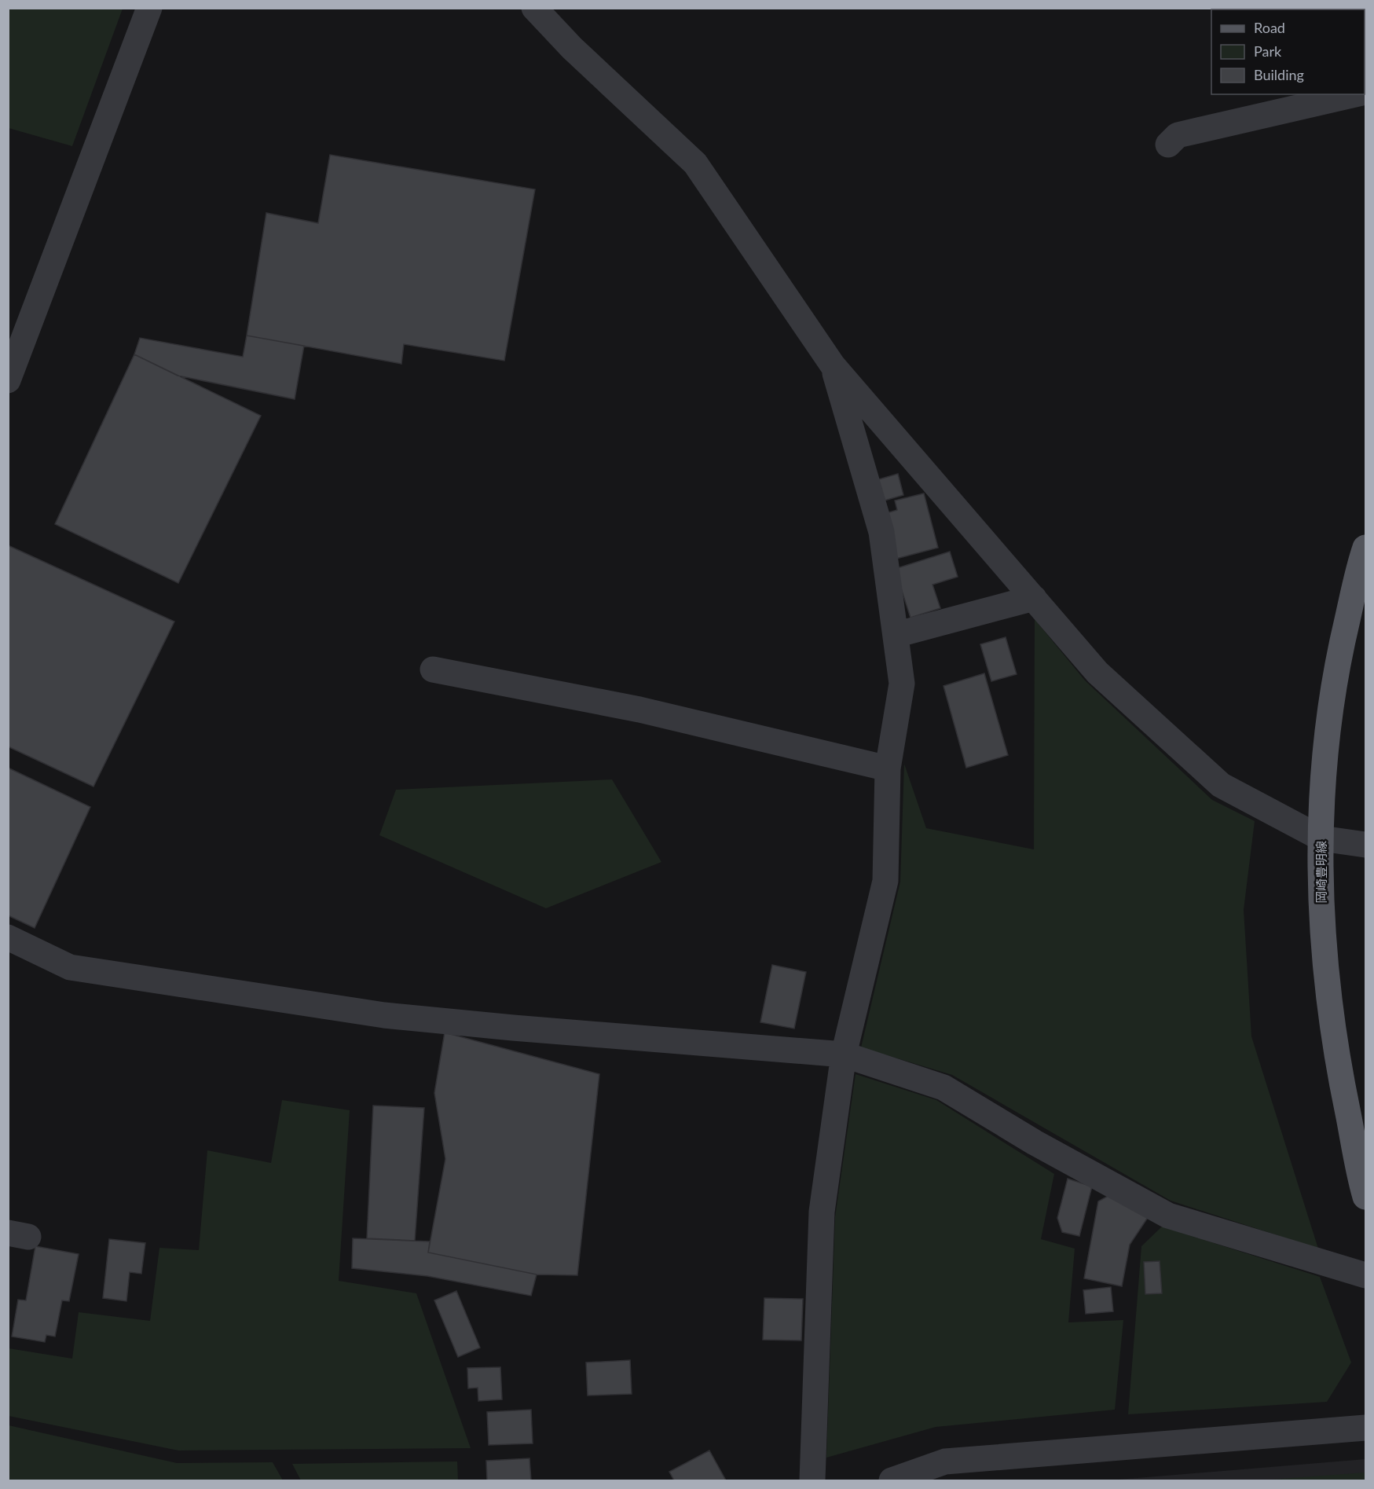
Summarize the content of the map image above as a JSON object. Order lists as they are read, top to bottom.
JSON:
{
  "streets": {
    "main road": ["岡崎豊明線"]
  },
  "legend": ["Road", "Park", "Building"]
}
